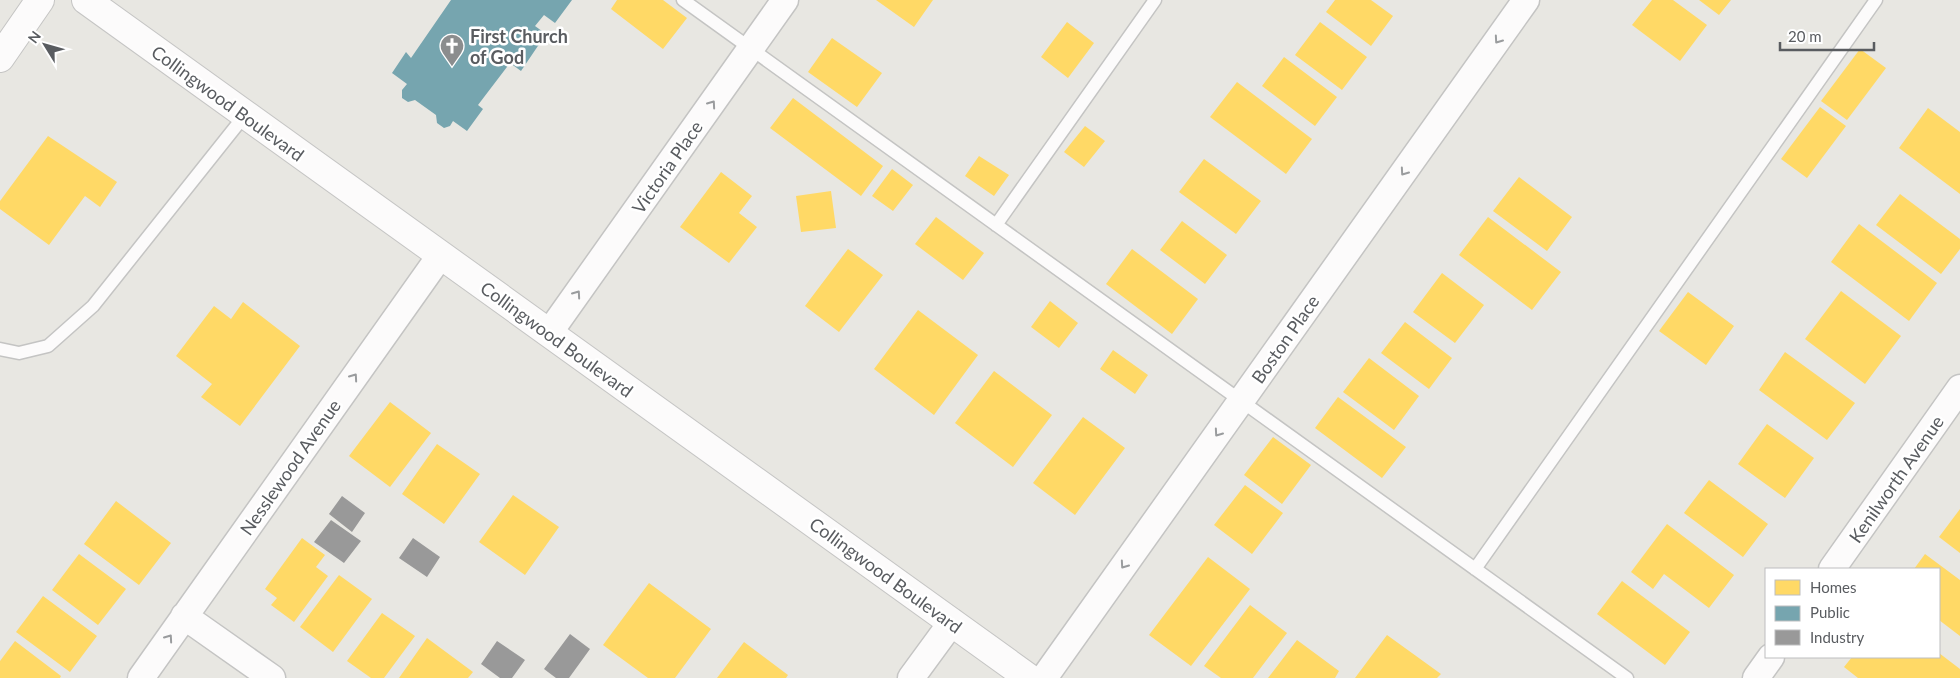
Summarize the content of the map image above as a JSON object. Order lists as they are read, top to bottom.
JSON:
{
  "streets": {
    "main road": ["Collingwood Boulevard"],
    "street": [
      "Victoria Place",
      "Boston Place",
      "Nesslewood Avenue",
      "Kenilworth Avenue"
    ]
  },
  "crossings": [
    ["Collingwood Boulevard", "Victoria Place"],
    ["Collingwood Boulevard", "Nesslewood Avenue"]
  ],
  "one_way": ["Victoria Place", "Boston Place", "Nesslewood Avenue"],
  "places": {
    "church": ["First Church of God"]
  },
  "legend": ["Homes", "Public", "Industry"],
  "scale_bar": "20 m",
  "north": "top left"
}
